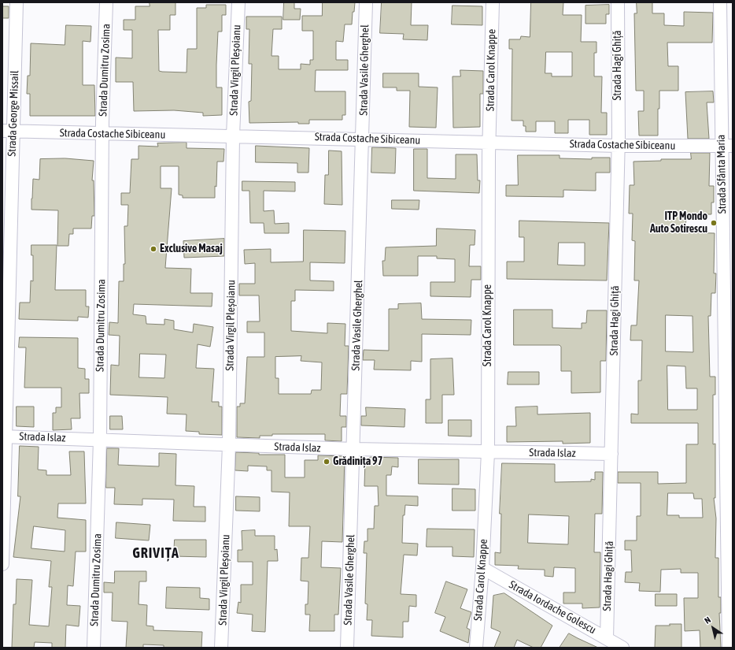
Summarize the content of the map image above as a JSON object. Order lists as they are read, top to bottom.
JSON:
{
  "streets": {
    "street": [
      "Strada Hagi Ghiță",
      "Strada Dumitru Zosima",
      "Strada Virgil Pleșoianu",
      "Strada Vasile Gherghel",
      "Strada Carol Knappe",
      "Strada George Missail",
      "Strada Costache Sibiceanu",
      "Strada Sfânta Maria",
      "Strada Islaz",
      "Strada Iordache Golescu"
    ]
  },
  "crossings": [
    ["Strada Hagi Ghiță", "Strada Costache Sibiceanu"],
    ["Strada Hagi Ghiță", "Strada Islaz"],
    ["Strada Hagi Ghiță", "Strada Iordache Golescu"],
    ["Strada Dumitru Zosima", "Strada Costache Sibiceanu"],
    ["Strada Dumitru Zosima", "Strada Islaz"],
    ["Strada Virgil Pleșoianu", "Strada Costache Sibiceanu"],
    ["Strada Virgil Pleșoianu", "Strada Islaz"],
    ["Strada Vasile Gherghel", "Strada Costache Sibiceanu"],
    ["Strada Vasile Gherghel", "Strada Islaz"],
    ["Strada Carol Knappe", "Strada Costache Sibiceanu"],
    ["Strada Carol Knappe", "Strada Islaz"],
    ["Strada Carol Knappe", "Strada Iordache Golescu"],
    ["Strada George Missail", "Strada Costache Sibiceanu"],
    ["Strada George Missail", "Strada Islaz"],
    ["Strada Costache Sibiceanu", "Strada Sfânta Maria"]
  ],
  "districts": ["GRIVIȚA"],
  "places": ["ITP Mondo Auto Sotirescu", "Exclusive Masaj", "Grădinița 97"],
  "north": "top left"
}
